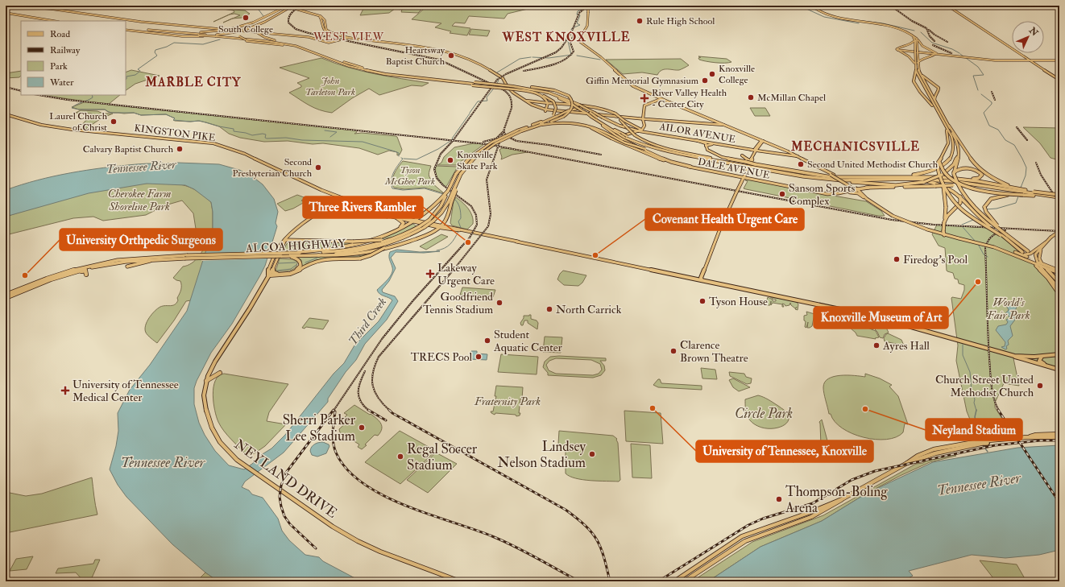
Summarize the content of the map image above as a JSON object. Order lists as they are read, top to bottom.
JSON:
{
  "streets": {
    "highway": ["ALCOA HIGHWAY"],
    "main road": [
      "KINGSTON PIKE",
      "AILOR AVENUE",
      "DALE AVENUE",
      "NEYLAND DRIVE"
    ]
  },
  "crossings": [
    ["KINGSTON PIKE", "NEYLAND DRIVE"]
  ],
  "districts": [
    "WEST VIEW",
    "WEST KNOXVILLE",
    "MARBLE CITY",
    "MECHANICSVILLE"
  ],
  "water": ["Tennessee River", "Third Creek"],
  "parks": [
    "John Tarleton Park",
    "Tyson McGhee Park",
    "Cherokee Farm Shoreline Park",
    "World's Fair Park",
    "Fraternity Park",
    "Circle Park"
  ],
  "places": {
    "other": [
      "South College",
      "Rule High School",
      "Heartsway Baptist Church",
      "Knoxville College",
      "Giffin Memorial Gymnasium",
      "McMillan Chapel",
      "Laurel Church of Christ",
      "Calvary Baptist Church",
      "Knoxville Skate Park",
      "Second United Methodist Church",
      "Second Presbyterian Church",
      "Sansom Sports Complex",
      "Three Rivers Rambler",
      "Covenant Health Urgent Care",
      "Firedog's Pool",
      "University Orthpedic Surgeons",
      "Knoxville Museum of Art",
      "Tyson House",
      "Goodfriend Tennis Stadium",
      "North Carrick",
      "Student Aquatic Center",
      "Ayres Hall",
      "Clarence Brown Theatre",
      "TRECS Pool",
      "Church Street United Methodist Church",
      "University of Tennessee, Knoxville",
      "Neyland Stadium",
      "Sherri Parker Lee Stadium",
      "Lindsey Nelson Stadium",
      "Regal Soccer Stadium",
      "Thompson-Boling Arena"
    ],
    "health": ["River Valley Health - Center City", "Lakeway Urgent Care", "University of Tennessee Medical Center"]
  },
  "legend": [
    "Road",
    "Railway",
    "Park",
    "Water"
  ],
  "north": "top right"
}
